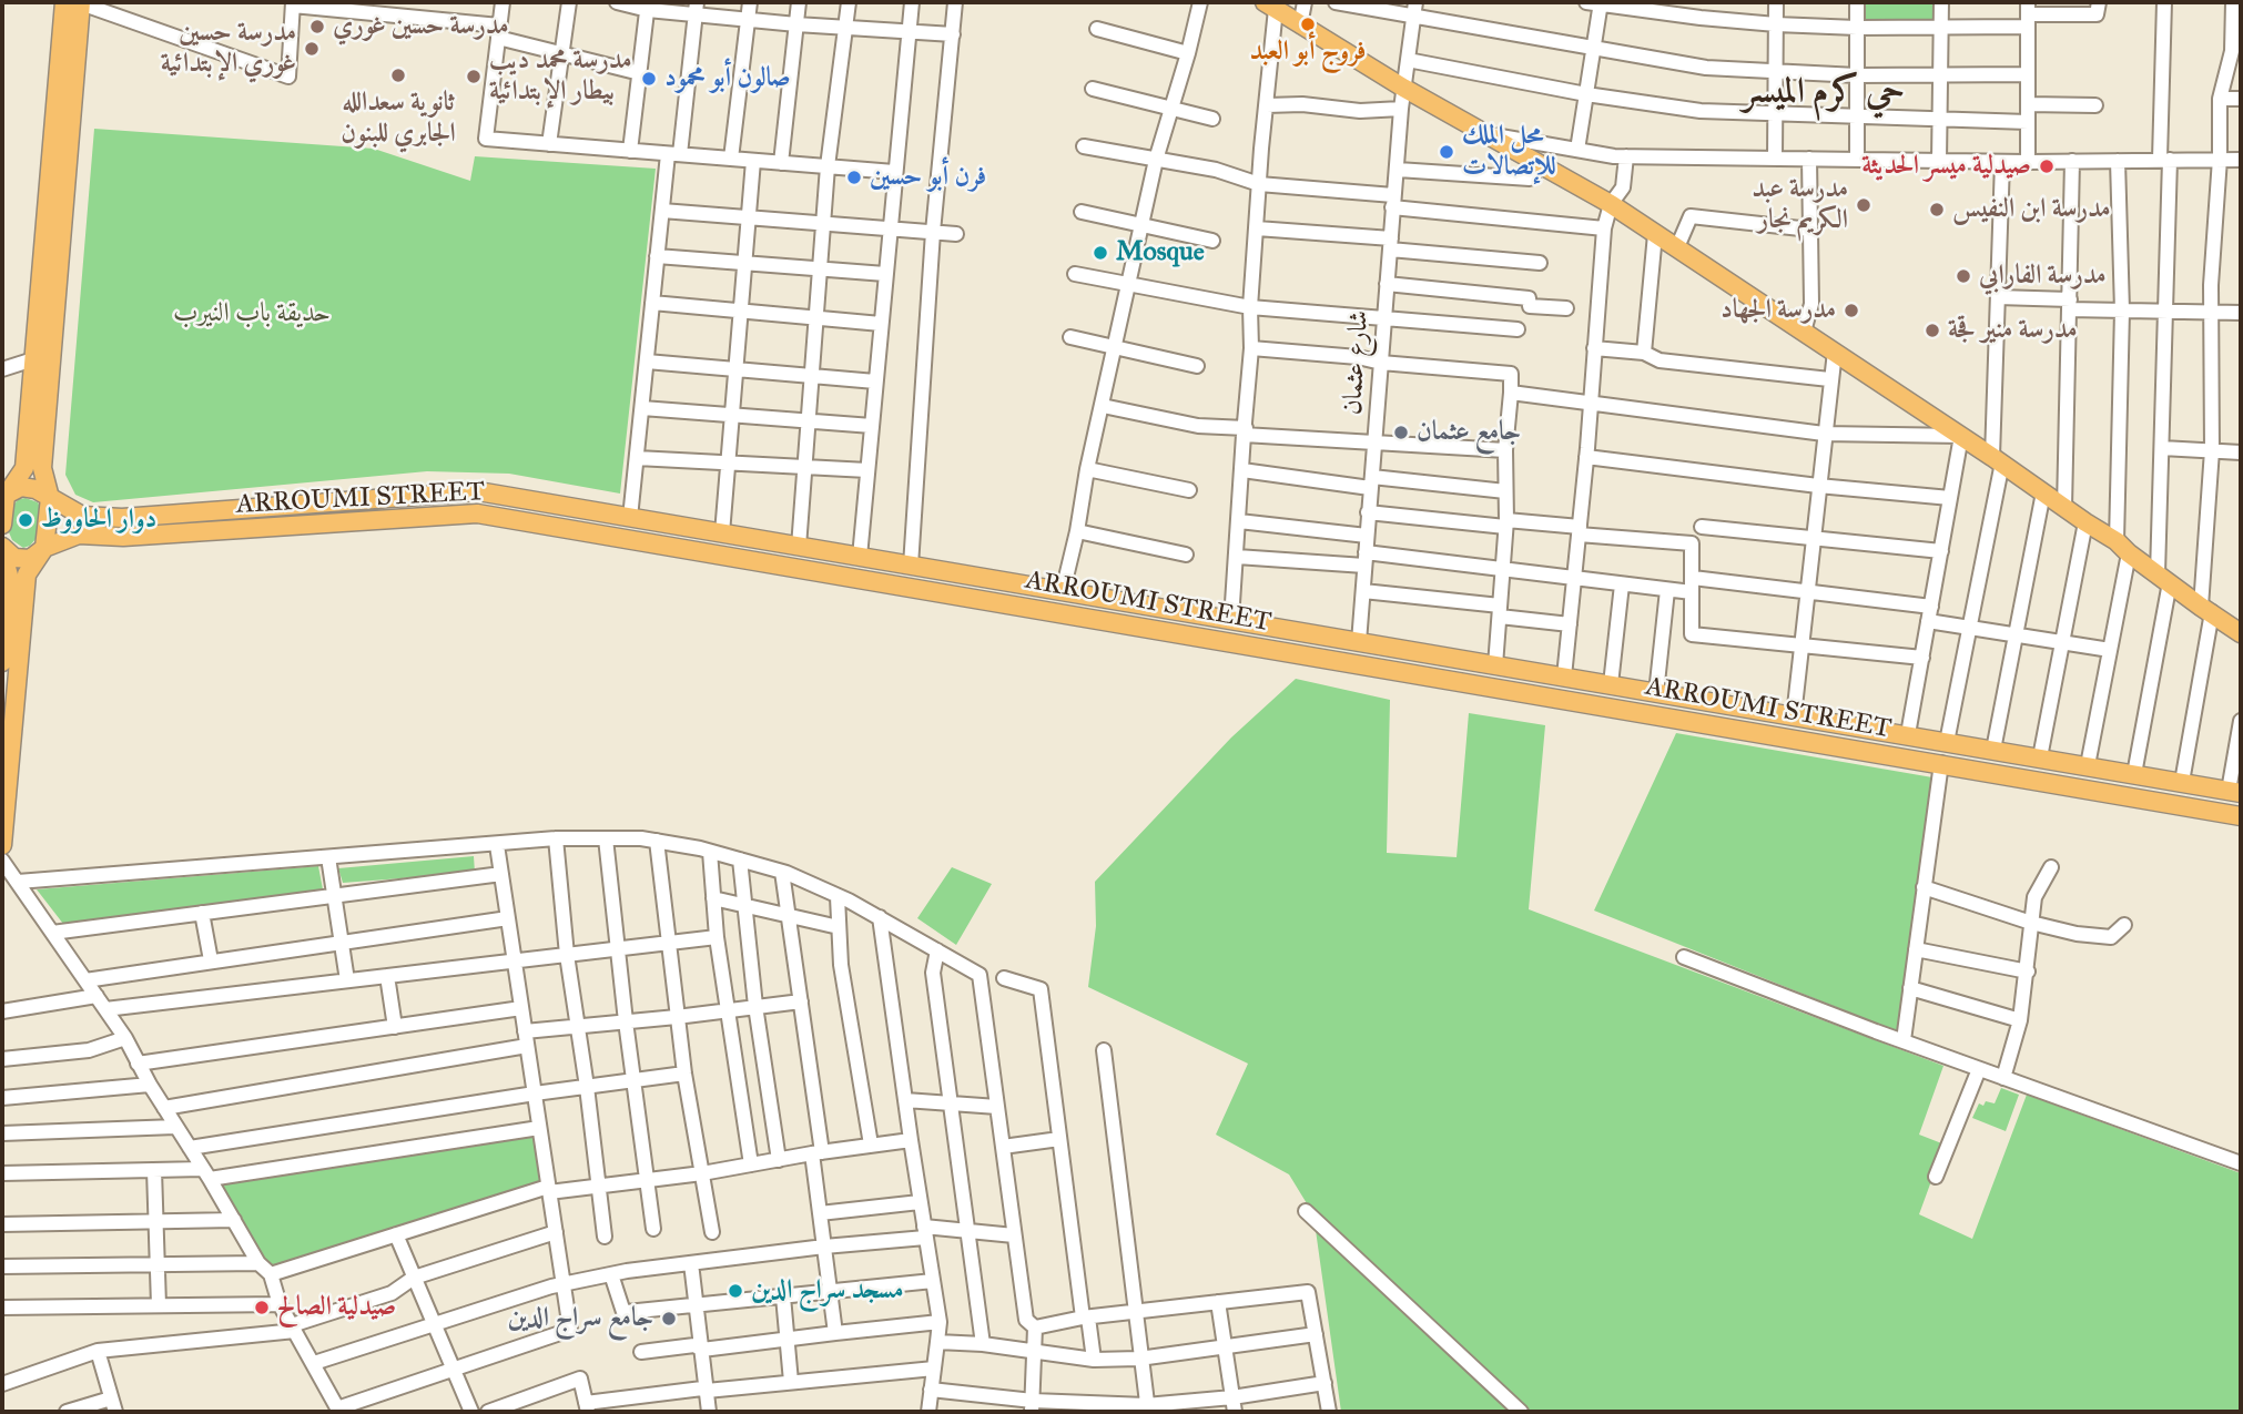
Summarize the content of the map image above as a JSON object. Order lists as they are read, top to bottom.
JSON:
{
  "streets": {
    "main road": ["ARROUMI STREET"],
    "street": ["شارع عثمان"]
  },
  "crossings": [
    ["شارع عثمان", "ARROUMI STREET"]
  ],
  "districts": ["حي كرم الميسر"],
  "parks": ["حديقة باب النيرب"],
  "places": [
    "فروج أبو العبد",
    "مدرسة حسين غوري",
    "مدرسة حسين غوري الإبتدائية",
    "ثانوية سعدالله الجابري للبنون",
    "مدرسة محمد ديب بيطار الإبتدائية",
    "صالون أبو محمود",
    "محل الملك للإتصالات",
    "صيدلية ميسر الحديثة",
    "فرن أبو حسين",
    "مدرسة عبد الكريم نجار",
    "مدرسة ابن النفيس",
    "Mosque",
    "مدرسة الفارابي",
    "مدرسة الجهاد",
    "مدرسة منير قجة",
    "جامع عثمان",
    "دوار الحاووظ",
    "مسجد سراج الدين",
    "صيدلية الصالح",
    "جامع سراج الدين"
  ]
}
